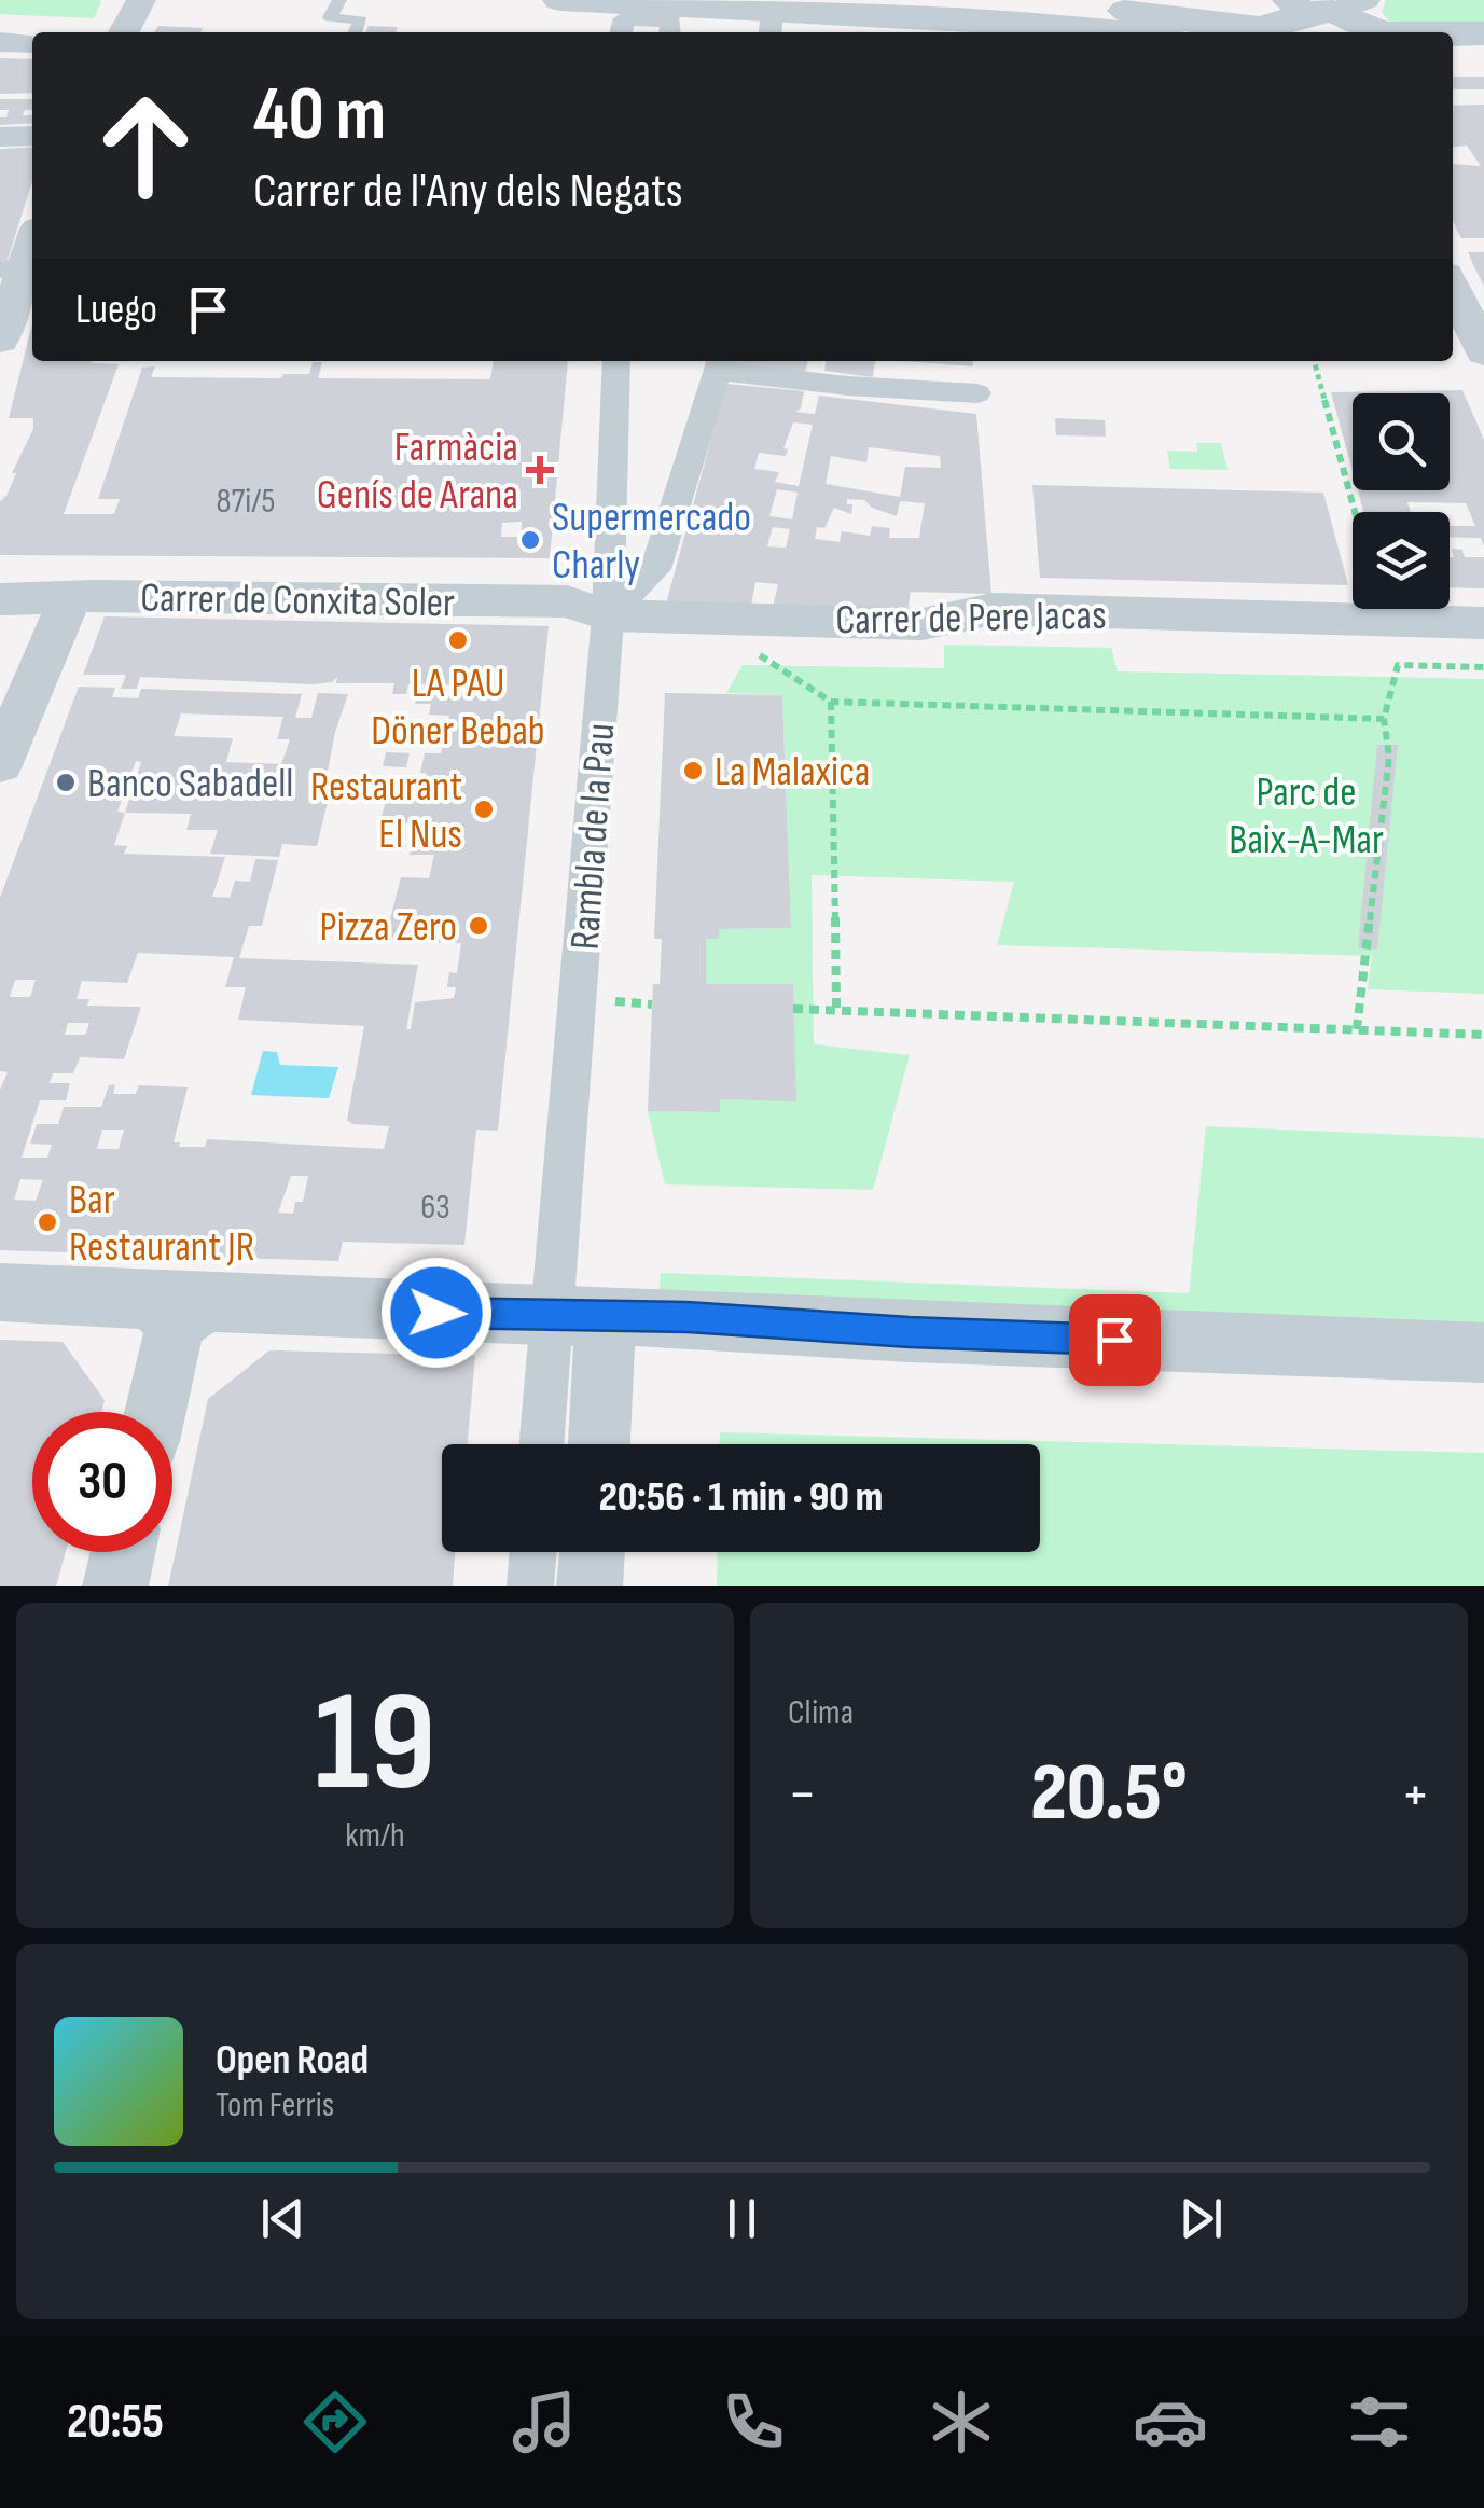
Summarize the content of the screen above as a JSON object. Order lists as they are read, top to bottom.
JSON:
{
  "streets": {
    "street": ["Carrer de Conxita Soler", "Carrer de Pere Jacas", "Rambla de la Pau"]
  },
  "crossings": [
    ["Carrer de Conxita Soler", "Carrer de Pere Jacas"],
    ["Carrer de Pere Jacas", "Rambla de la Pau"]
  ],
  "parks": ["Parc de Baix-A-Mar"],
  "places": {
    "health": ["Farmàcia Genís de Arana"],
    "other": [
      "Supermercado Charly",
      "LA PAU Döner Bebab",
      "La Malaxica",
      "Banco Sabadell",
      "Restaurant El Nus",
      "Pizza Zero",
      "Bar Restaurant JR"
    ]
  },
  "house_numbers": ["87i/5", "63"],
  "page": {
    "turn": ["40 m", "Carrer de l'Any dels Negats"],
    "then": "Luego",
    "limit": "30",
    "trip": "20:56 · 1 min · 90 m",
    "tile": [
      ["19", "km/h"],
      "Clima"
    ],
    "heat": ["−", "20.5°", "+"],
    "song": ["Open Road", "Tom Ferris"],
    "tabs": "20:55"
  }
}
